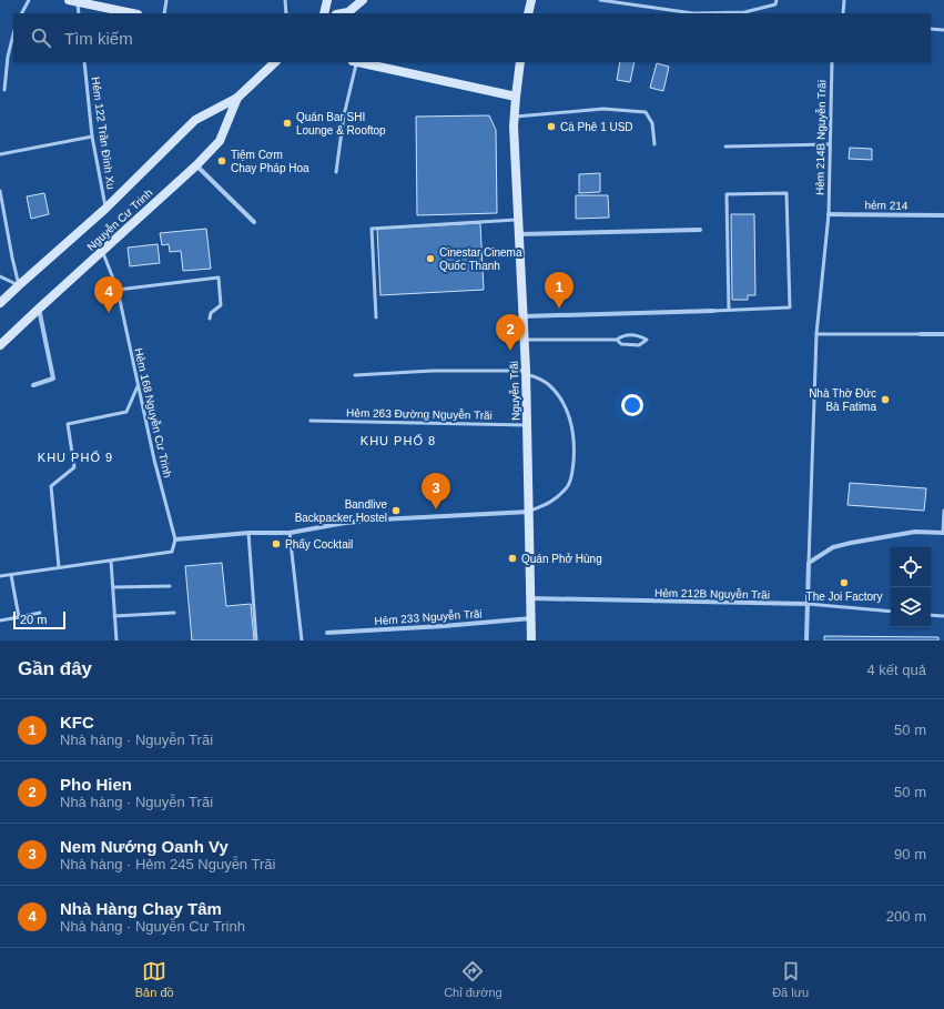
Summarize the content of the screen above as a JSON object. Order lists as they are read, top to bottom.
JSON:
{
  "streets": {
    "street": [
      "hẻm 214",
      "Nguyễn Cư Trinh",
      "Nguyễn Trãi",
      "Hẻm 212B Nguyễn Trãi",
      "Hẻm 233 Nguyễn Trãi"
    ],
    "lane": [
      "Hẻm 122 Trần Ðình Xu",
      "Hẻm 214B Nguyễn Trãi",
      "Hẻm 168 Nguyễn Cư Trinh",
      "Hẻm 263 Đường Nguyễn Trãi"
    ]
  },
  "crossings": [
    ["Hẻm 122 Trần Ðình Xu", "Nguyễn Cư Trinh"],
    ["Hẻm 214B Nguyễn Trãi", "hẻm 214"],
    ["Nguyễn Cư Trinh", "Hẻm 168 Nguyễn Cư Trinh"],
    ["Nguyễn Trãi", "Hẻm 263 Đường Nguyễn Trãi"],
    ["Nguyễn Trãi", "Hẻm 212B Nguyễn Trãi"],
    ["Nguyễn Trãi", "Hẻm 233 Nguyễn Trãi"]
  ],
  "districts": ["KHU PHỐ 8", "KHU PHỐ 9"],
  "places": [
    "Quán Bar SHI Lounge & Rooftop",
    "Cà Phê 1 USD",
    "Tiệm Cơm Chay Pháp Hoa",
    "Cinestar Cinema Quốc Thanh",
    "Nhà Thờ Đức Bà Fatima",
    "Bandlive Backpacker Hostel",
    "Phẩy Cocktail",
    "Quán Phở Hùng",
    "The Joi Factory"
  ],
  "scale_bar": "20 m",
  "page": {
    "search": "Tìm kiếm",
    "pins": [
      "1",
      "4",
      "2",
      "3"
    ],
    "scale": "20 m",
    "heading": ["Gần đây", "4 kết quả"],
    "list": [
      {
        "mark": "1",
        "name": "KFC",
        "note": "Nhà hàng · Nguyễn Trãi",
        "value": "50 m"
      },
      {
        "mark": "2",
        "name": "Pho Hien",
        "note": "Nhà hàng · Nguyễn Trãi",
        "value": "50 m"
      },
      {
        "mark": "3",
        "name": "Nem Nướng Oanh Vy",
        "note": "Nhà hàng · Hẻm 245 Nguyễn Trãi",
        "value": "90 m"
      },
      {
        "mark": "4",
        "name": "Nhà Hàng Chay Tâm",
        "note": "Nhà hàng · Nguyễn Cư Trinh",
        "value": "200 m"
      }
    ],
    "nav": ["Bản đồ", "Chỉ đường", "Đã lưu"]
  }
}
